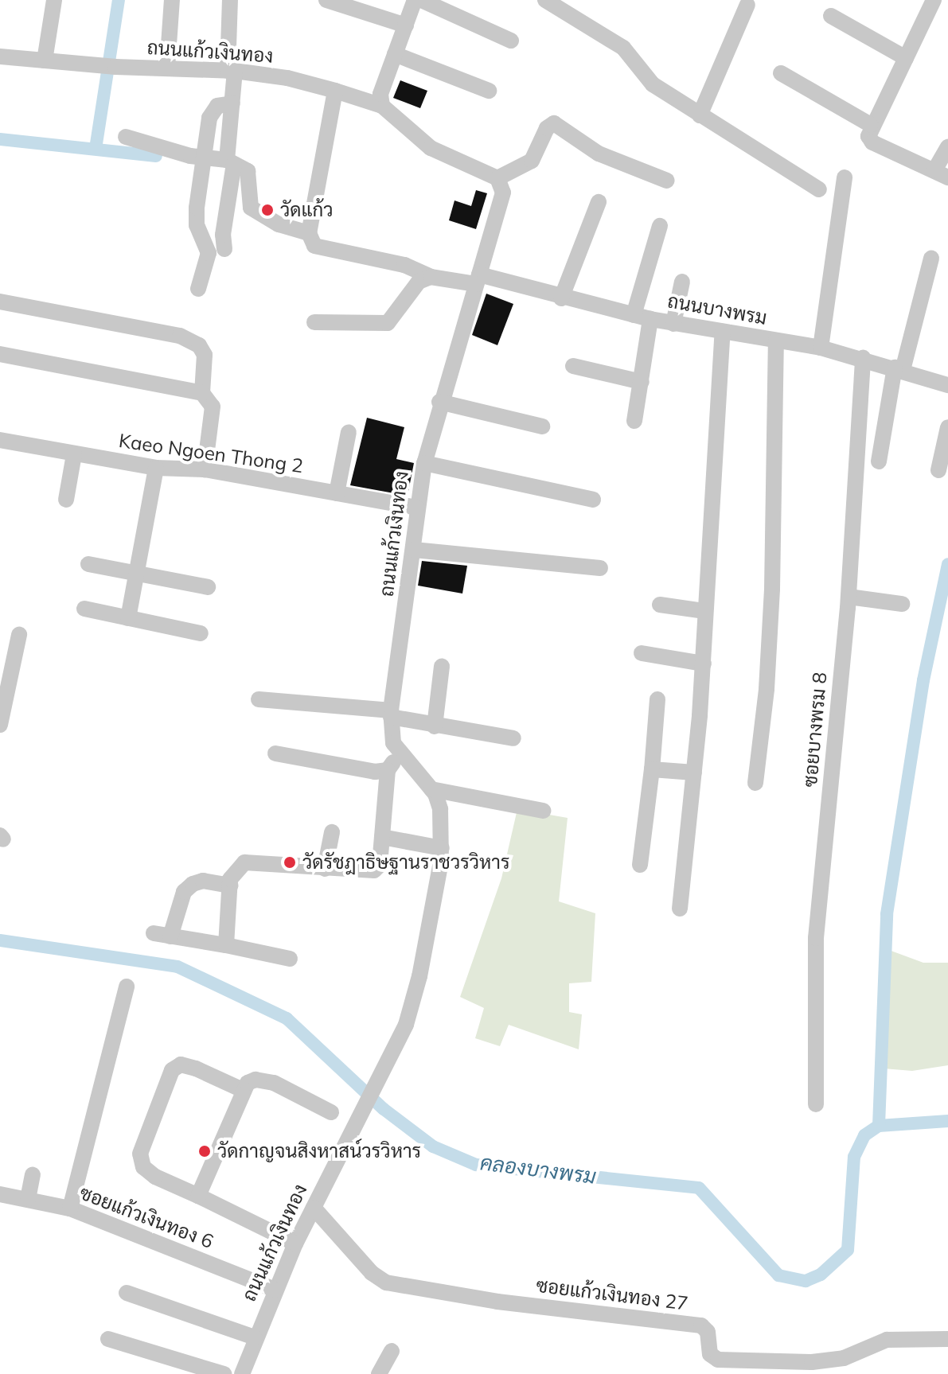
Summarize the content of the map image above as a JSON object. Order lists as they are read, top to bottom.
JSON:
{
  "streets": {
    "street": [
      "ถนนแก้วเงินทอง",
      "ถนนบางพรม",
      "Kaeo Ngoen Thong 2",
      "ซอยบางพรม 8",
      "ซอยแก้วเงินทอง 6",
      "ซอยแก้วเงินทอง 27"
    ]
  },
  "crossings": [
    ["ถนนแก้วเงินทอง", "ถนนบางพรม"],
    ["ถนนแก้วเงินทอง", "Kaeo Ngoen Thong 2"],
    ["ถนนแก้วเงินทอง", "ซอยแก้วเงินทอง 6"],
    ["ถนนแก้วเงินทอง", "ซอยแก้วเงินทอง 27"],
    ["ถนนบางพรม", "ซอยบางพรม 8"]
  ],
  "water": ["คลองบางพรม"],
  "places": ["วัดแก้ว", "วัดรัชฎาธิษฐานราชวรวิหาร", "วัดกาญจนสิงหาสน์วรวิหาร"]
}
